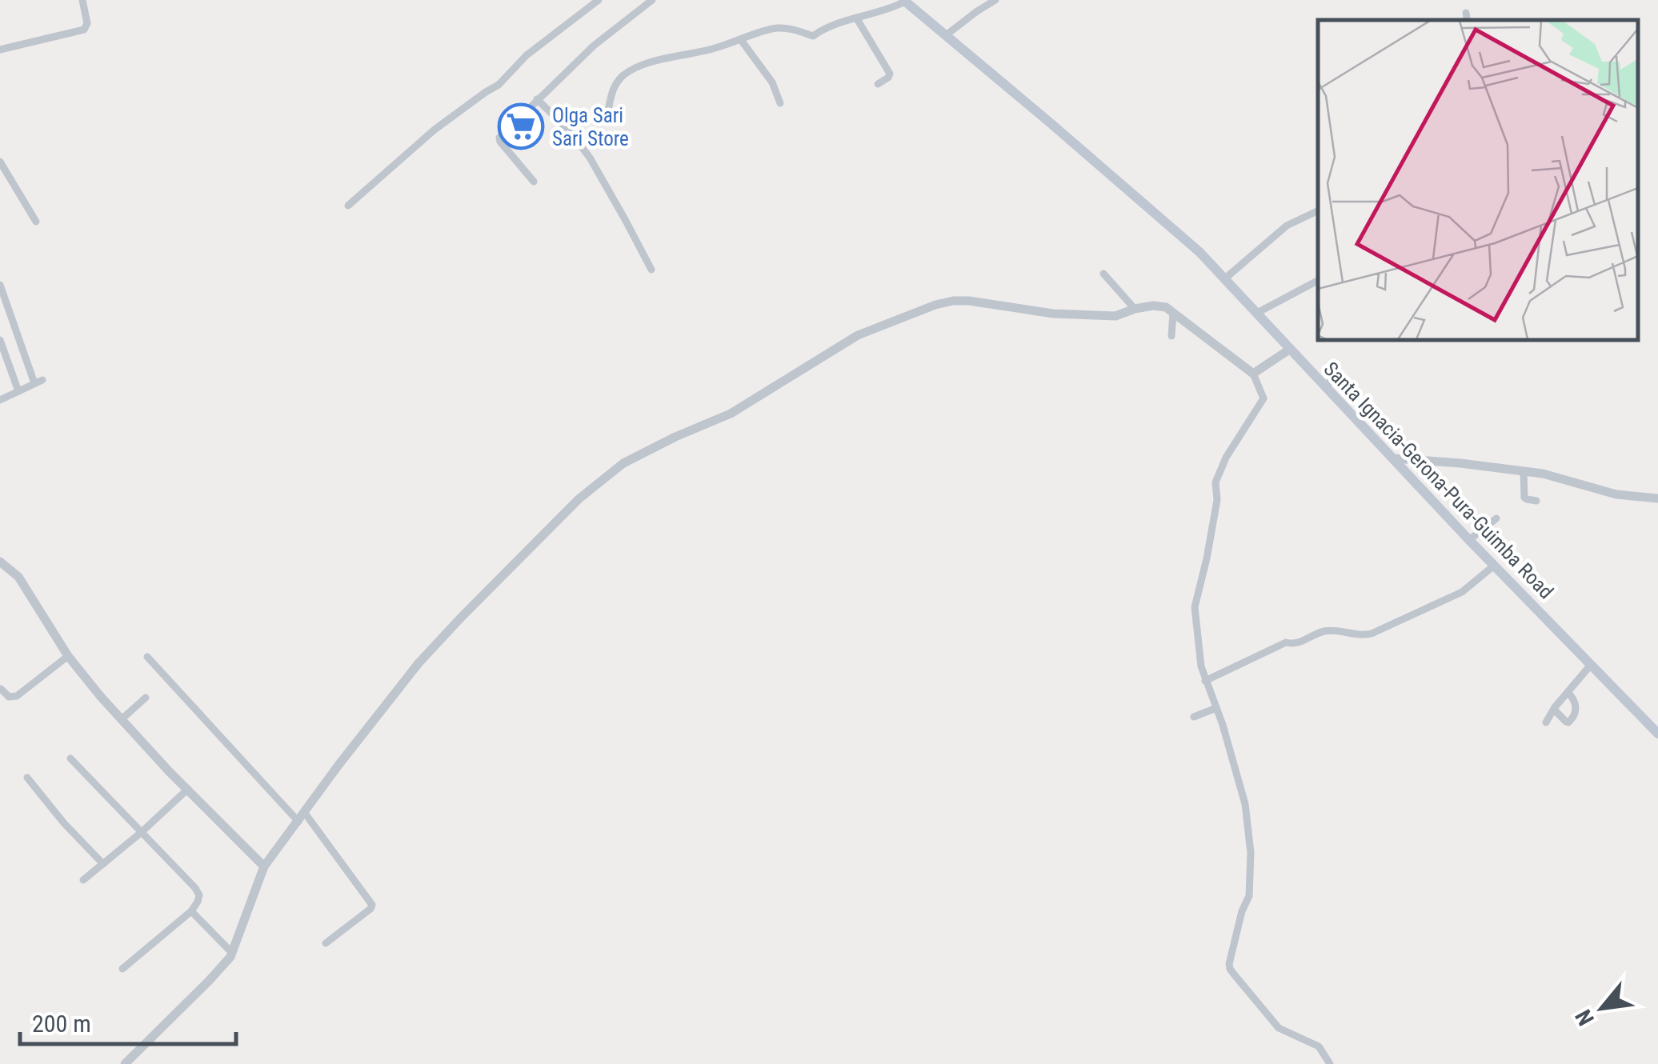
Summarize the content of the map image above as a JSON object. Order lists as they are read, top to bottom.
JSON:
{
  "streets": {
    "main road": ["Santa Ignacia-Gerona-Pura-Guimba Road"]
  },
  "places": {
    "supermarket": ["Olga Sari Sari Store"]
  },
  "scale_bar": "200 m",
  "north": "bottom left"
}
